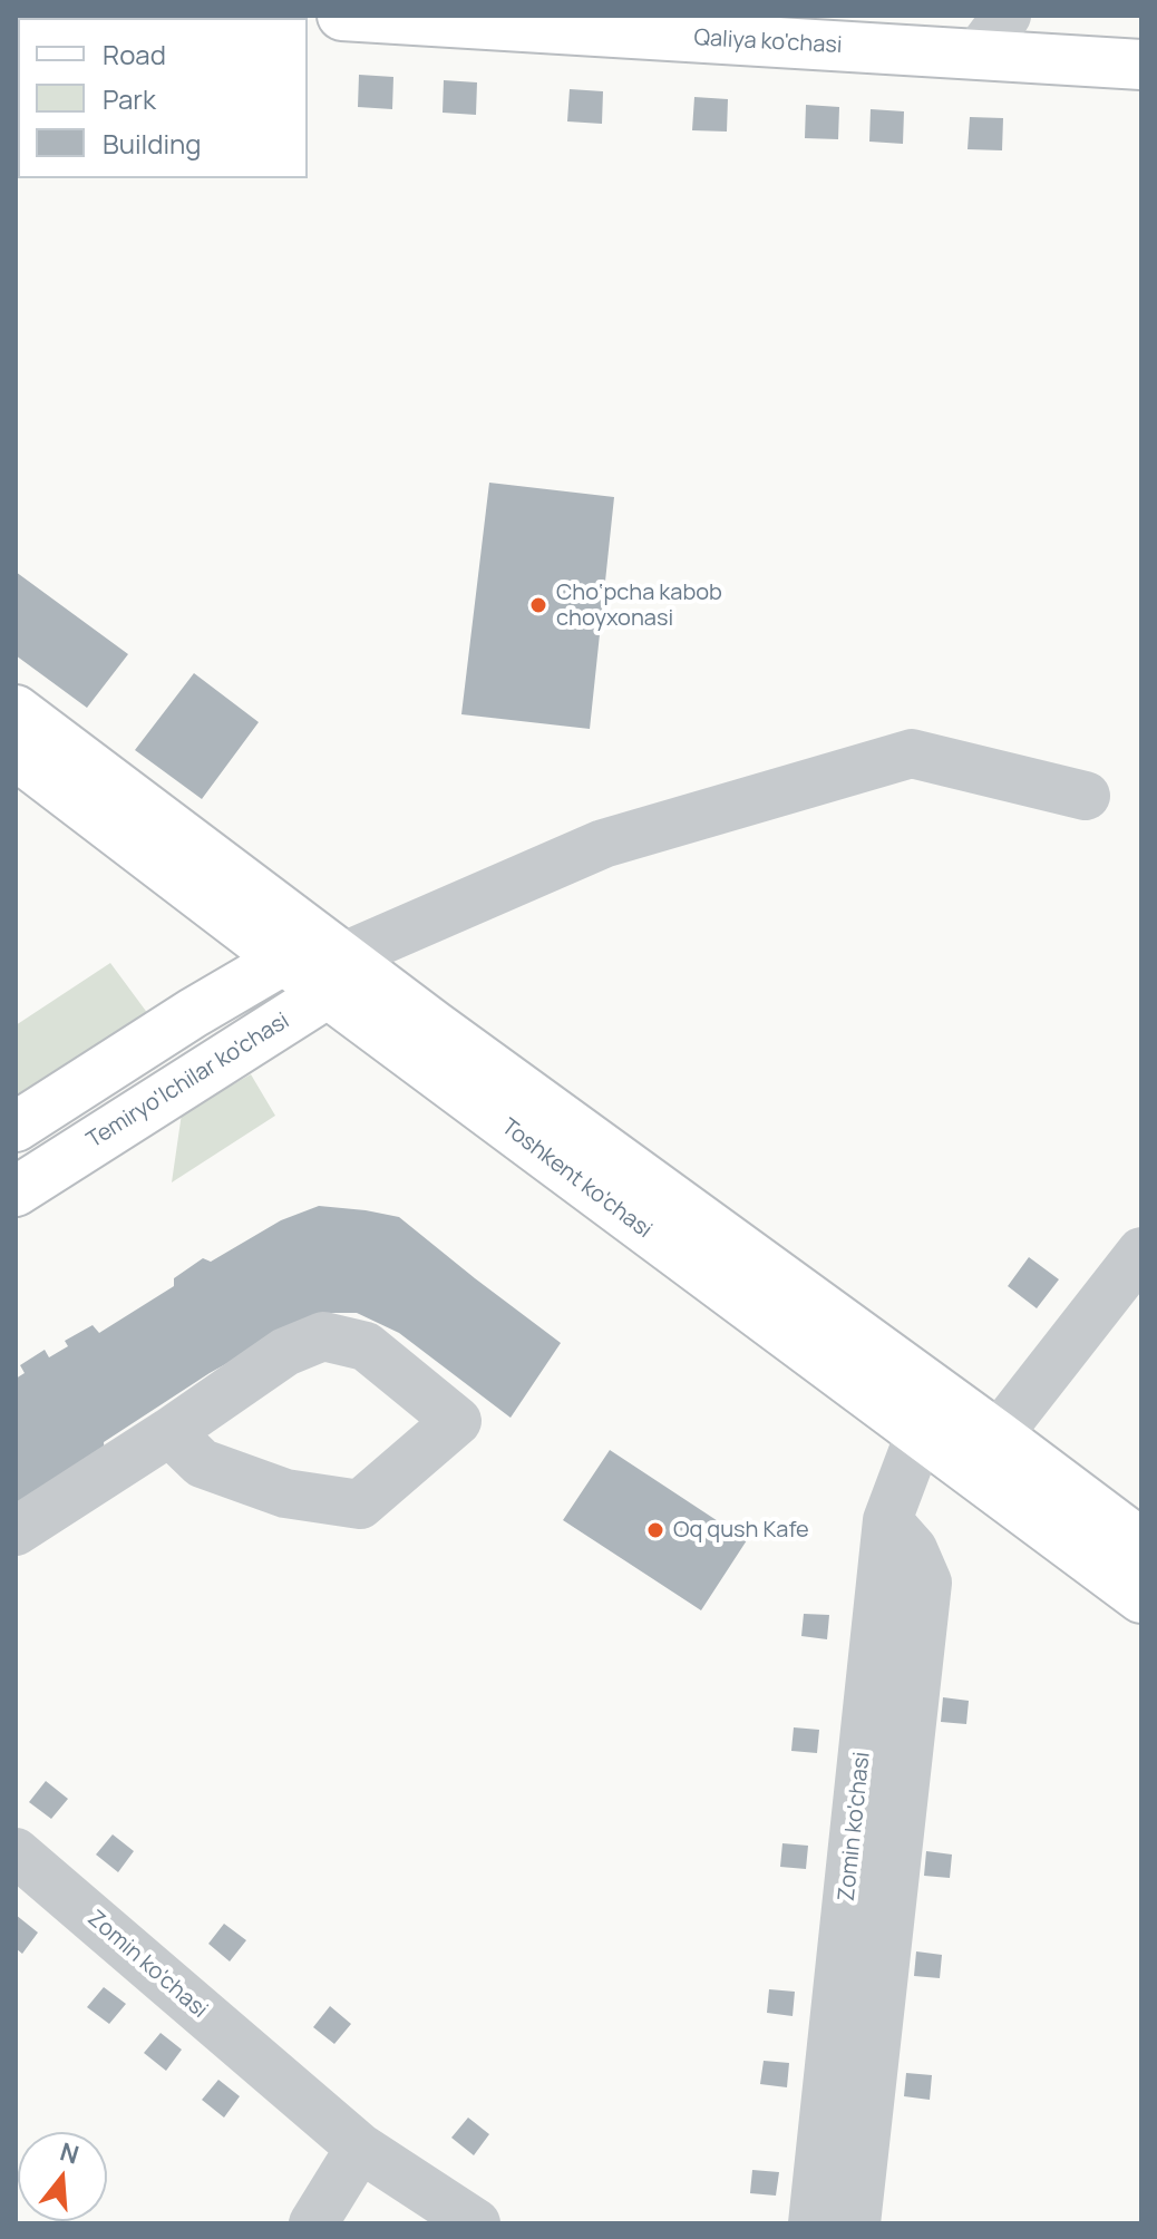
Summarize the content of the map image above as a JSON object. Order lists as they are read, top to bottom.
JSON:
{
  "streets": {
    "main road": ["Qaliya ko'chasi", "Temiryo'lchilar ko'chasi", "Toshkent ko'chasi"],
    "street": ["Zomin ko'chasi"]
  },
  "crossings": [
    ["Temiryo'lchilar ko'chasi", "Toshkent ko'chasi"],
    ["Toshkent ko'chasi", "Zomin ko'chasi"]
  ],
  "places": ["Cho‘pcha kabob choyxonasi", "Oq qush Kafe"],
  "legend": ["Road", "Park", "Building"],
  "north": "top"
}
